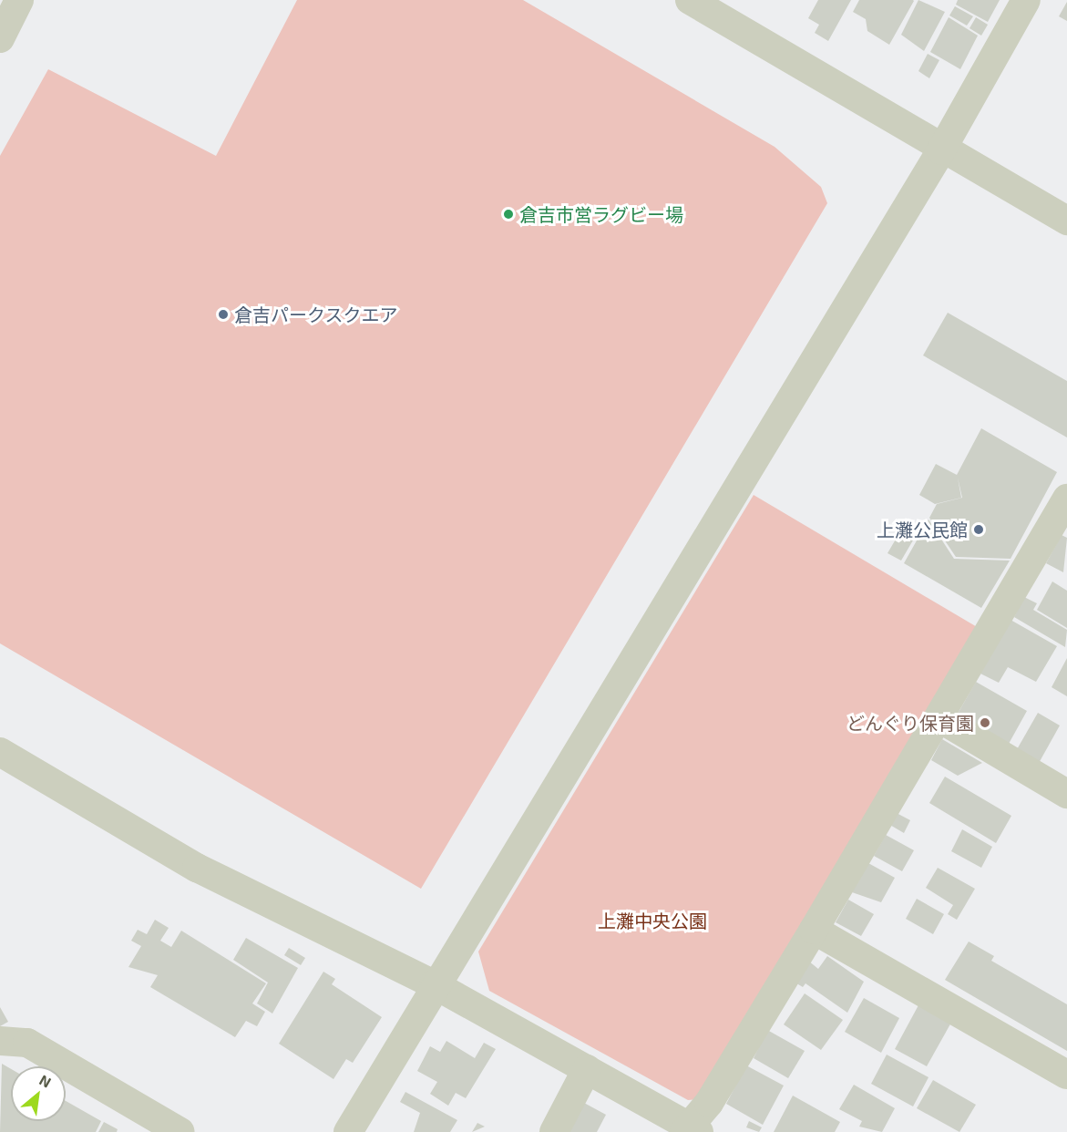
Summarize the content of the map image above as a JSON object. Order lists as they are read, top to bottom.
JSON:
{
  "parks": ["上灘中央公園"],
  "places": [
    "倉吉市営ラグビー場",
    "倉吉パークスクエア",
    "上灘公民館",
    "どんぐり保育園"
  ],
  "north": "top right"
}
